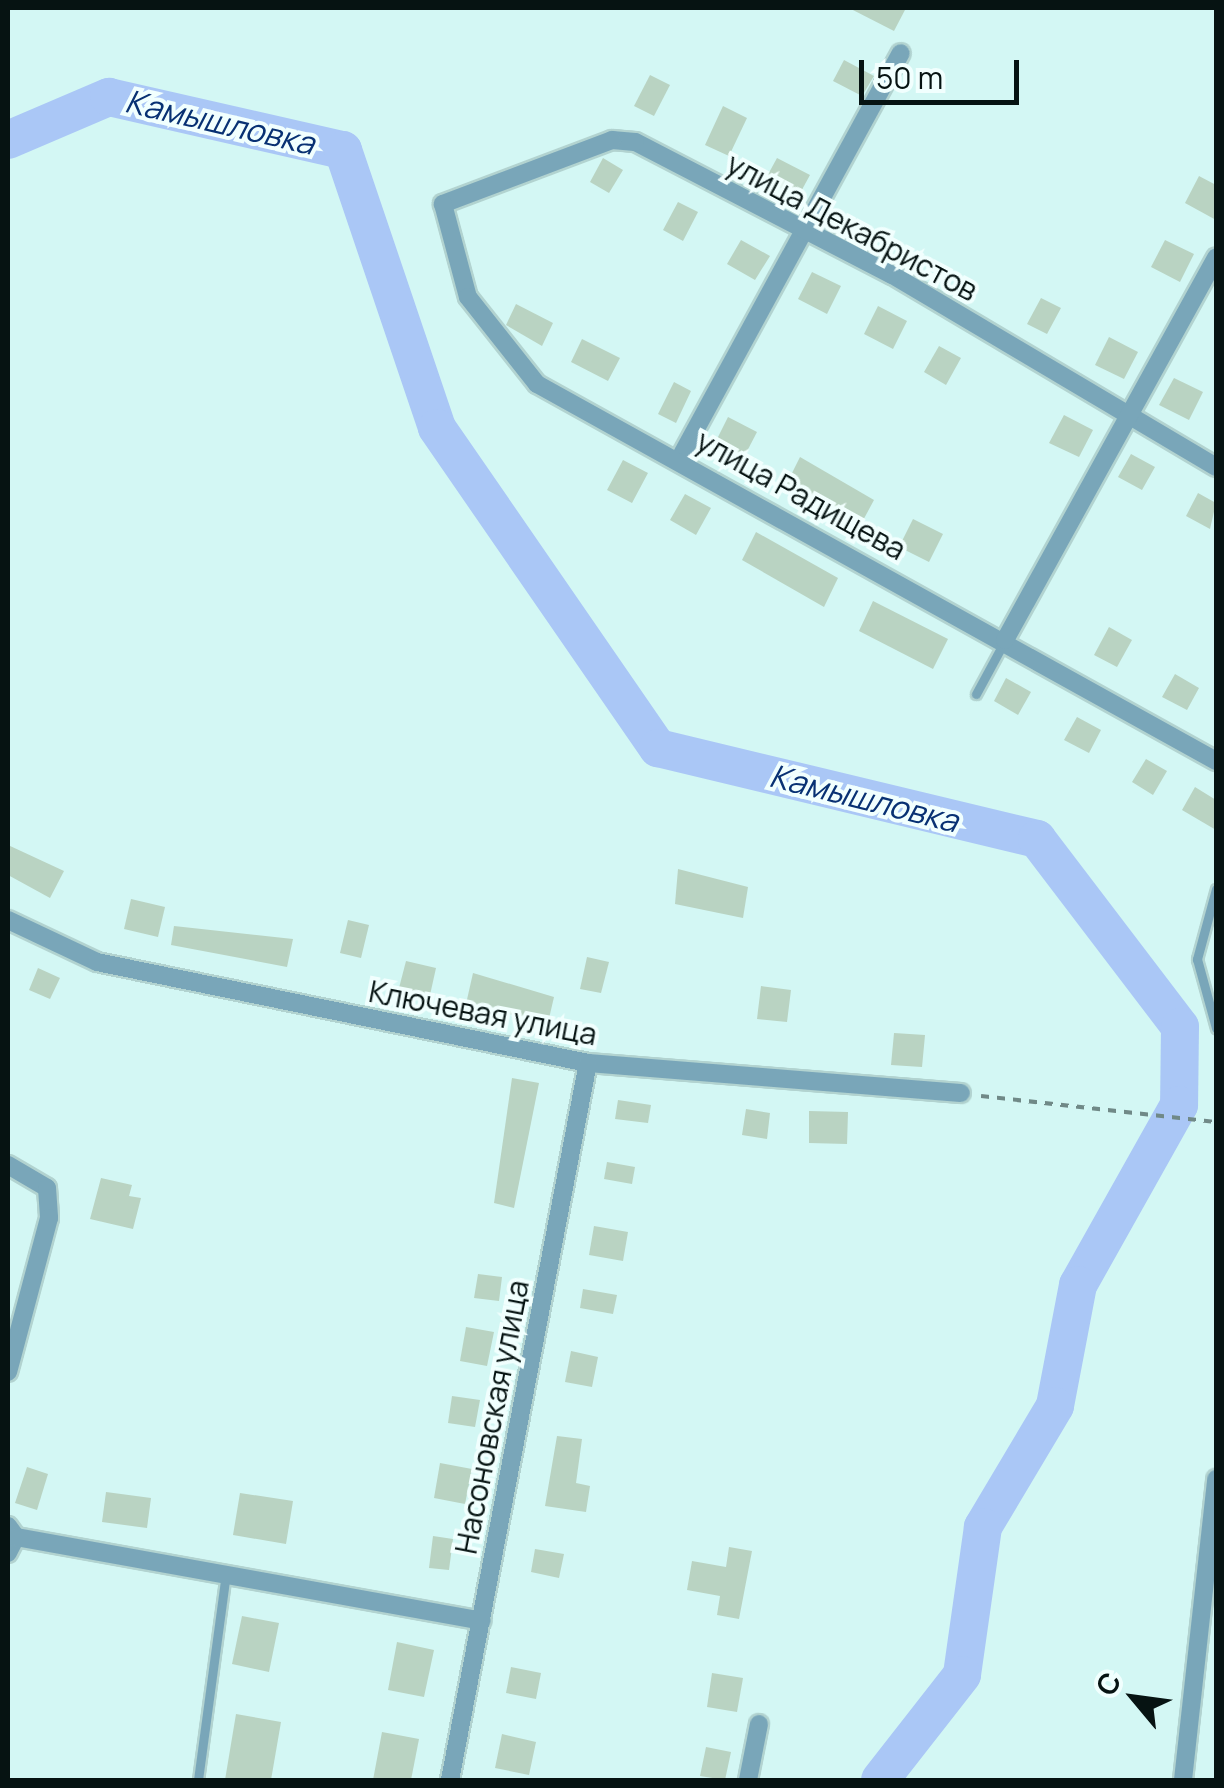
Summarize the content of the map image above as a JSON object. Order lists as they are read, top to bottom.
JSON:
{
  "streets": {
    "street": [
      "улица Декабристов",
      "улица Радищева",
      "Ключевая улица",
      "Насоновская улица"
    ]
  },
  "crossings": [
    ["улица Декабристов", "улица Радищева"],
    ["Ключевая улица", "Насоновская улица"]
  ],
  "water": ["Камышловка"],
  "scale_bar": "50 m",
  "north": "top left"
}
